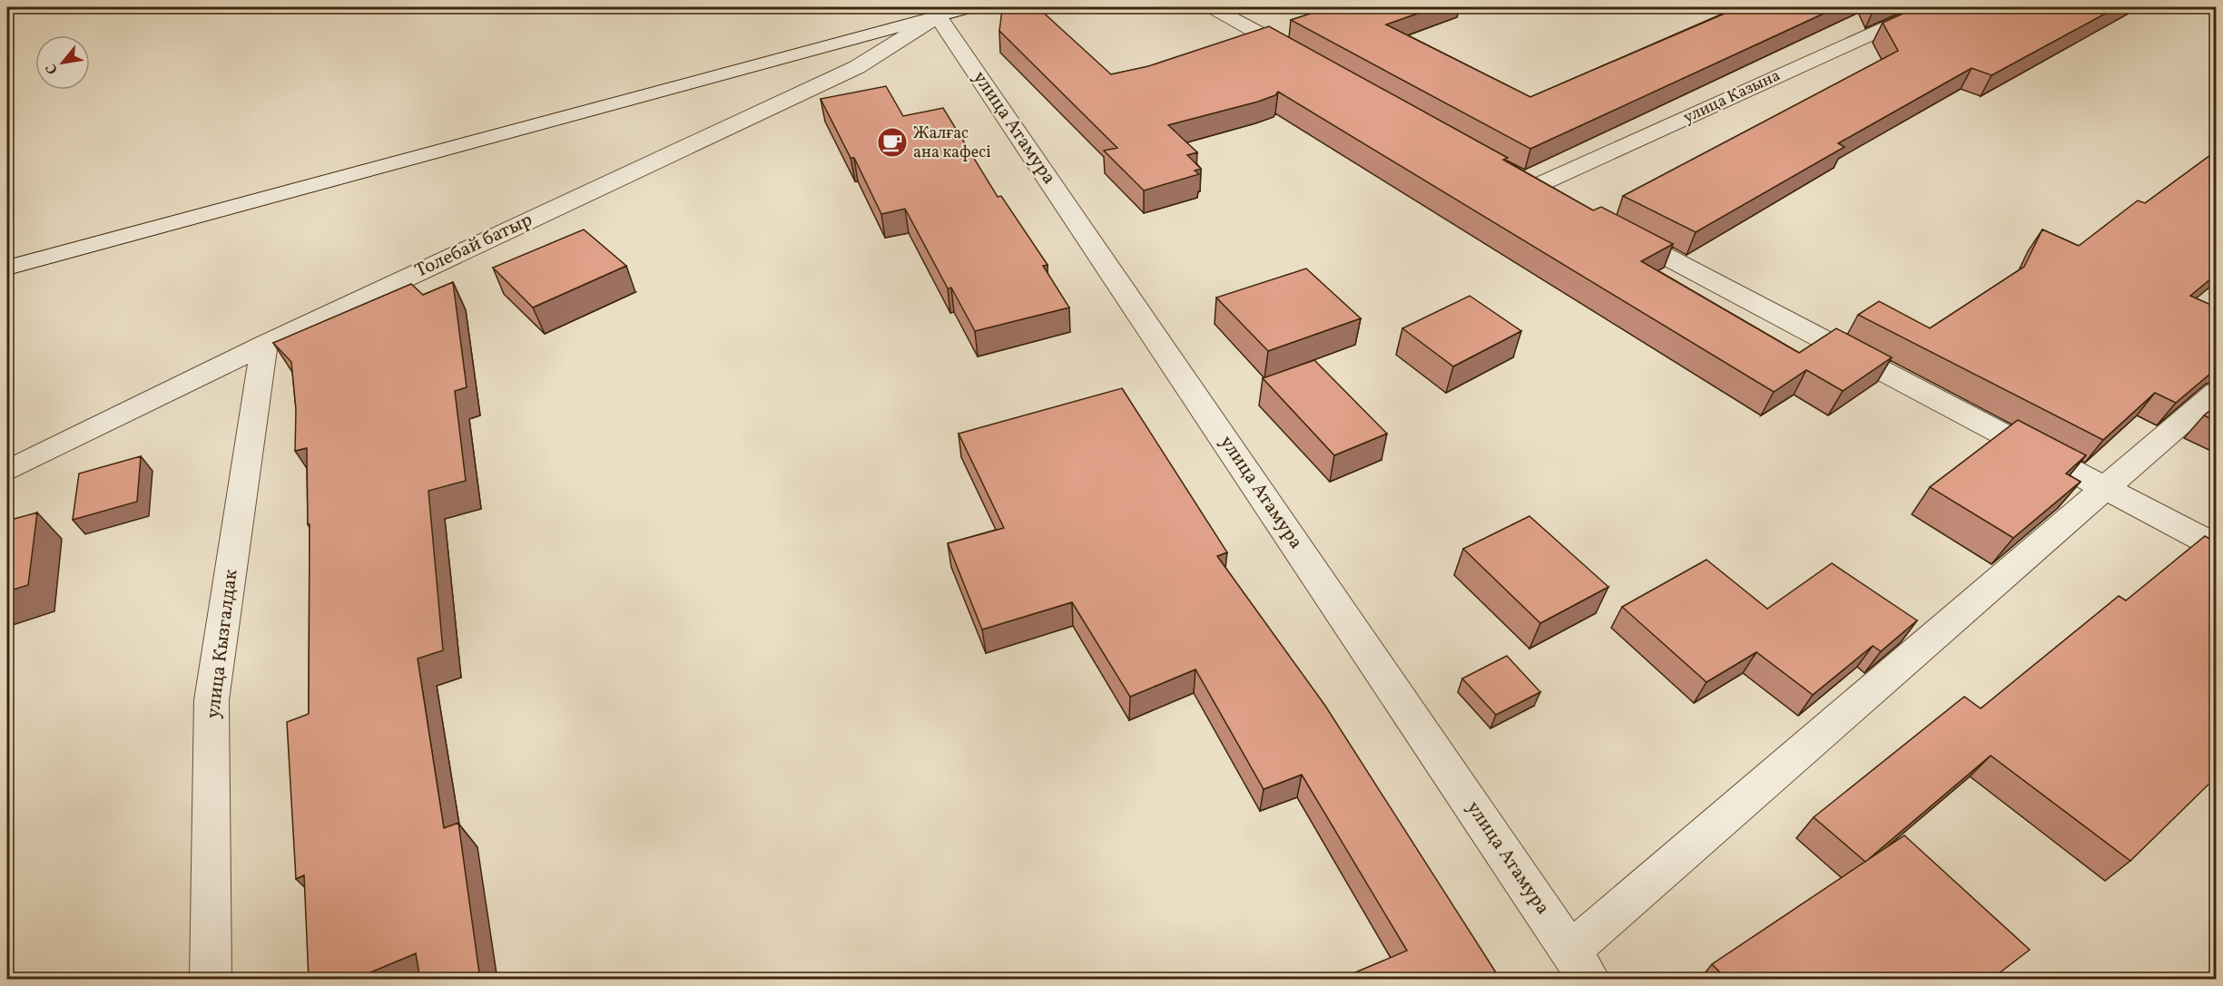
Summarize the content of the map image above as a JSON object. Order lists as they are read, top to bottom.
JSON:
{
  "streets": {
    "street": [
      "улица Казына",
      "улица Атамура",
      "Толебай батыр",
      "улица Кызгалдак"
    ]
  },
  "crossings": [
    ["улица Атамура", "Толебай батыр"],
    ["Толебай батыр", "улица Кызгалдак"]
  ],
  "places": {
    "cafe": ["Жалғас ана кафесі"]
  },
  "north": "bottom left"
}
